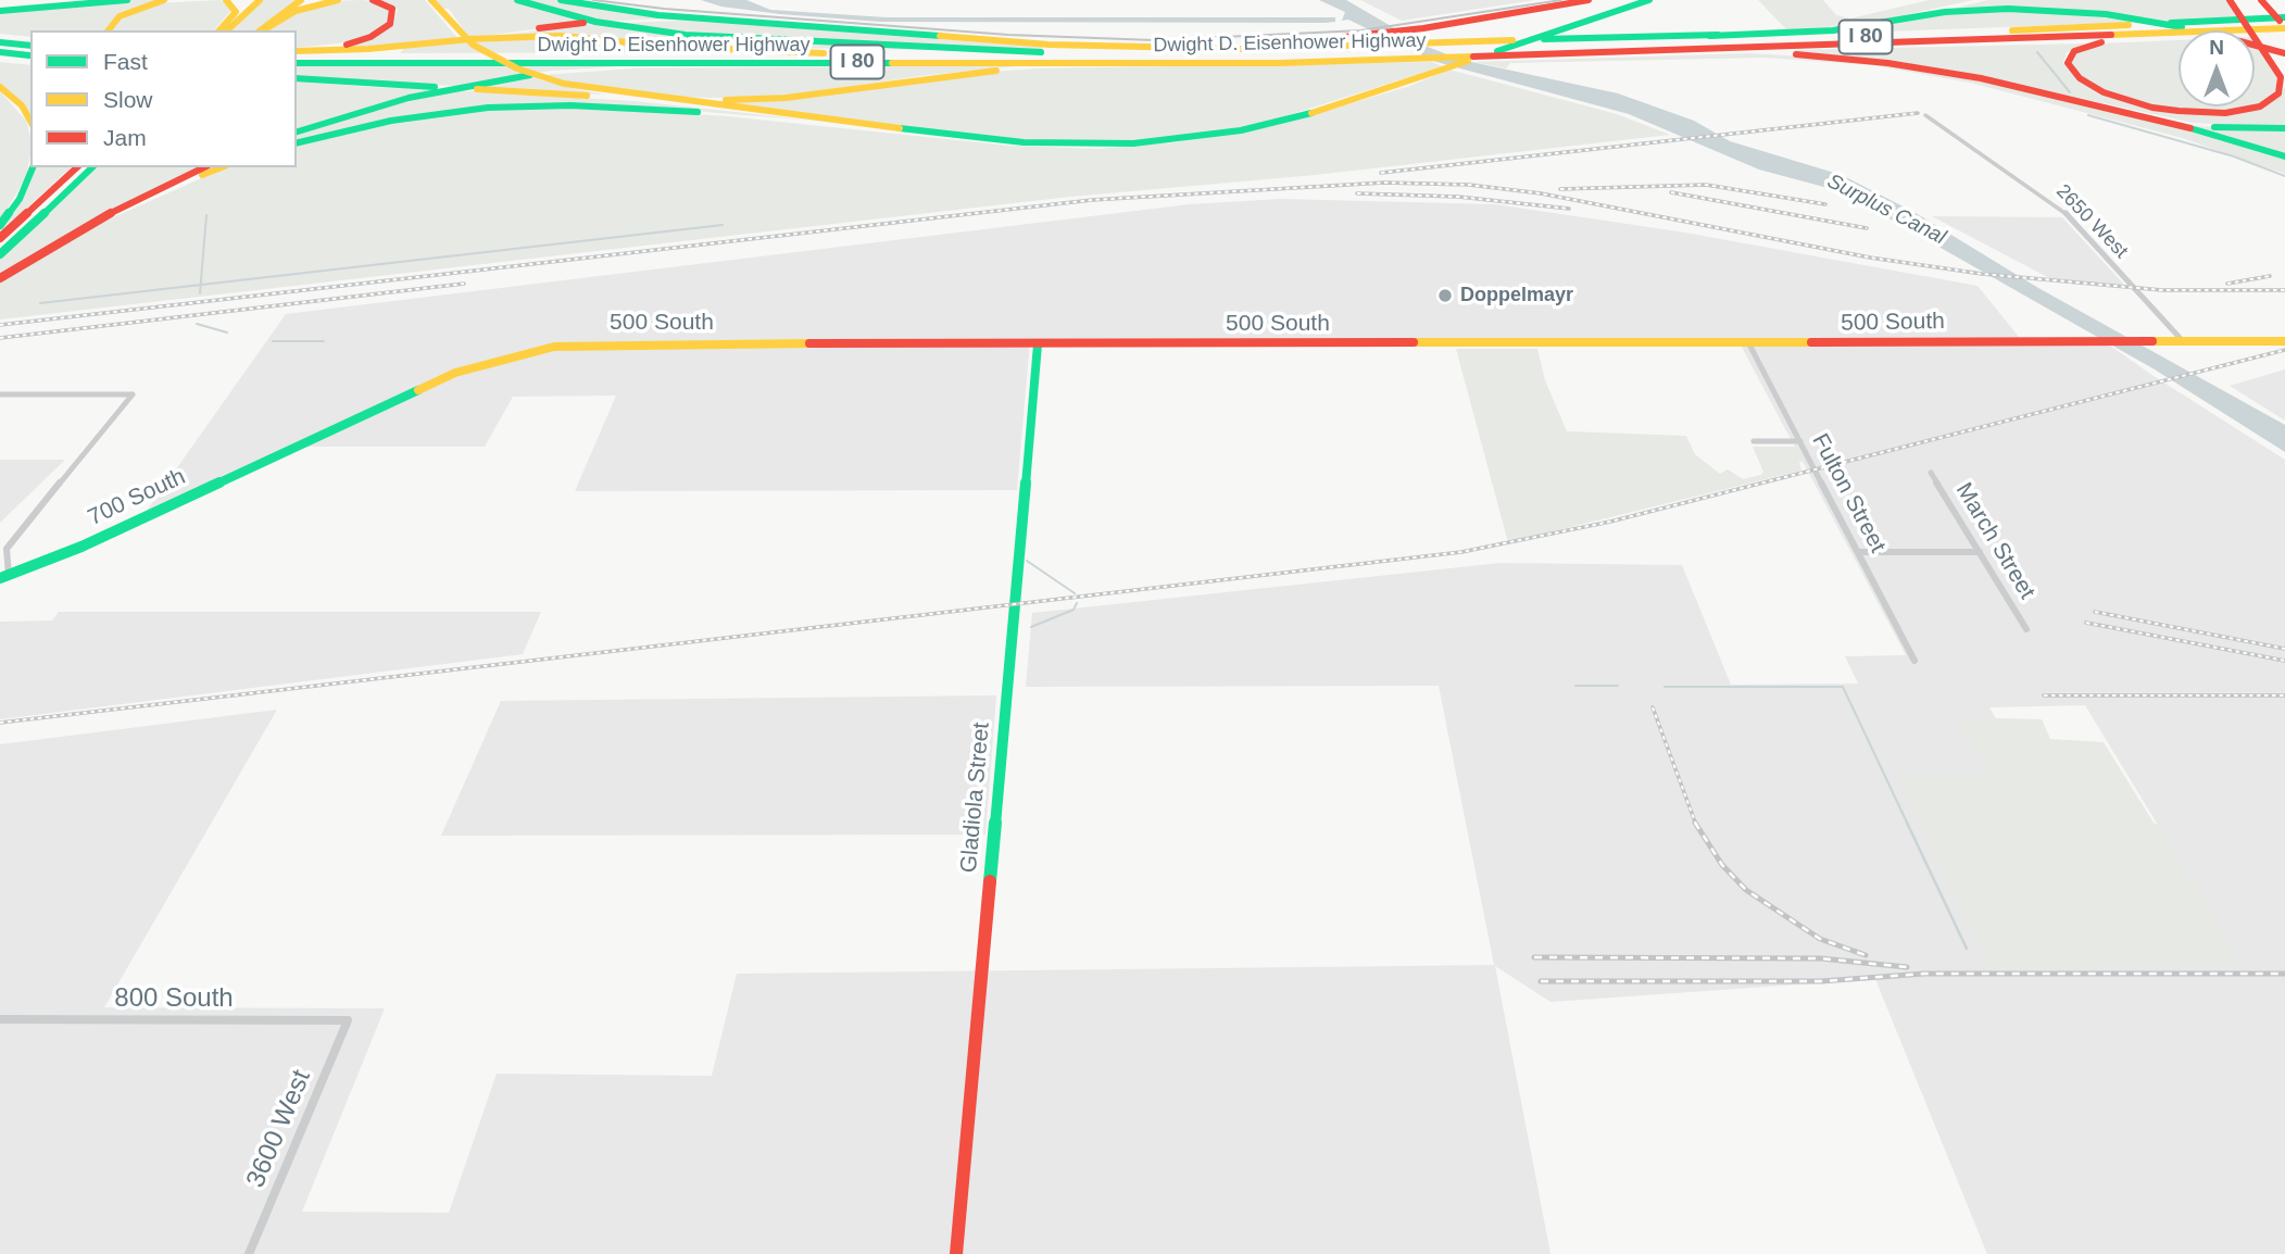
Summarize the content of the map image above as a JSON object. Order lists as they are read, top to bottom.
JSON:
{
  "streets": {
    "main road": [
      "I 80",
      "Dwight D. Eisenhower Highway",
      "500 South",
      "700 South",
      "Gladiola Street"
    ],
    "street": [
      "2650 West",
      "Fulton Street",
      "March Street",
      "800 South",
      "3600 West"
    ]
  },
  "crossings": [
    ["2650 West", "500 South"],
    ["500 South", "Fulton Street"],
    ["500 South", "700 South"],
    ["500 South", "Gladiola Street"],
    ["800 South", "3600 West"]
  ],
  "water": ["Surplus Canal"],
  "places": ["Doppelmayr"],
  "legend": ["Fast", "Slow", "Jam"],
  "north": "top"
}
